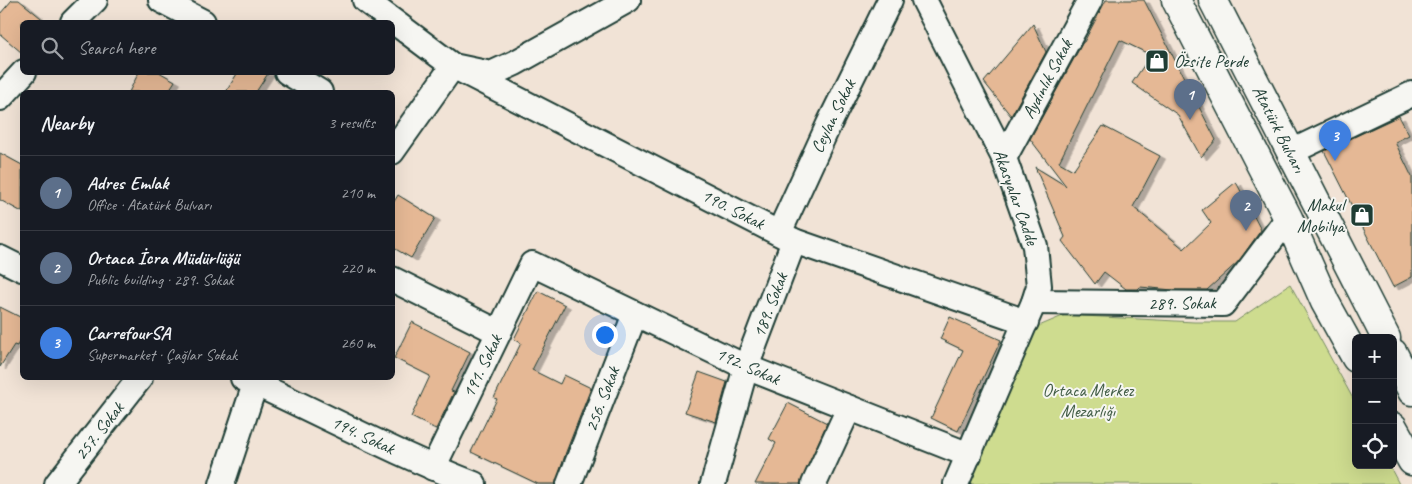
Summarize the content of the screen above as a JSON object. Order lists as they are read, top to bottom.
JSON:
{
  "streets": {
    "main road": ["Atatürk Bulvarı"],
    "street": [
      "Aydınlık Sokak",
      "Ceylan Sokak",
      "Akasyalar Cadde",
      "190. Sokak",
      "289. Sokak",
      "189. Sokak",
      "191. Sokak",
      "192. Sokak",
      "256. Sokak",
      "257. Sokak",
      "194. Sokak"
    ]
  },
  "crossings": [
    ["Aydınlık Sokak", "Akasyalar Cadde"],
    ["Ceylan Sokak", "190. Sokak"],
    ["Ceylan Sokak", "189. Sokak"],
    ["Atatürk Bulvarı", "289. Sokak"],
    ["Akasyalar Cadde", "190. Sokak"],
    ["Akasyalar Cadde", "289. Sokak"],
    ["Akasyalar Cadde", "192. Sokak"],
    ["190. Sokak", "289. Sokak"],
    ["190. Sokak", "189. Sokak"],
    ["189. Sokak", "192. Sokak"],
    ["191. Sokak", "192. Sokak"],
    ["191. Sokak", "194. Sokak"],
    ["192. Sokak", "256. Sokak"]
  ],
  "parks": ["Ortaca Merkez Mezarlığı"],
  "places": {
    "shop": ["Özsite Perde", "Makul Mobilya"]
  },
  "page": {
    "search": "Search here",
    "pins": ["1", "3", "2"],
    "heading": ["Nearby", "3 results"],
    "list": [
      {
        "mark": "1",
        "name": "Adres Emlak",
        "note": "Office · Atatürk Bulvarı",
        "value": "210 m"
      },
      {
        "mark": "2",
        "name": "Ortaca İcra Müdürlüğü",
        "note": "Public building · 289. Sokak",
        "value": "220 m"
      },
      {
        "mark": "3",
        "name": "CarrefourSA",
        "note": "Supermarket · Çağlar Sokak",
        "value": "260 m"
      }
    ],
    "map_buttons": ["+", "−"]
  }
}
